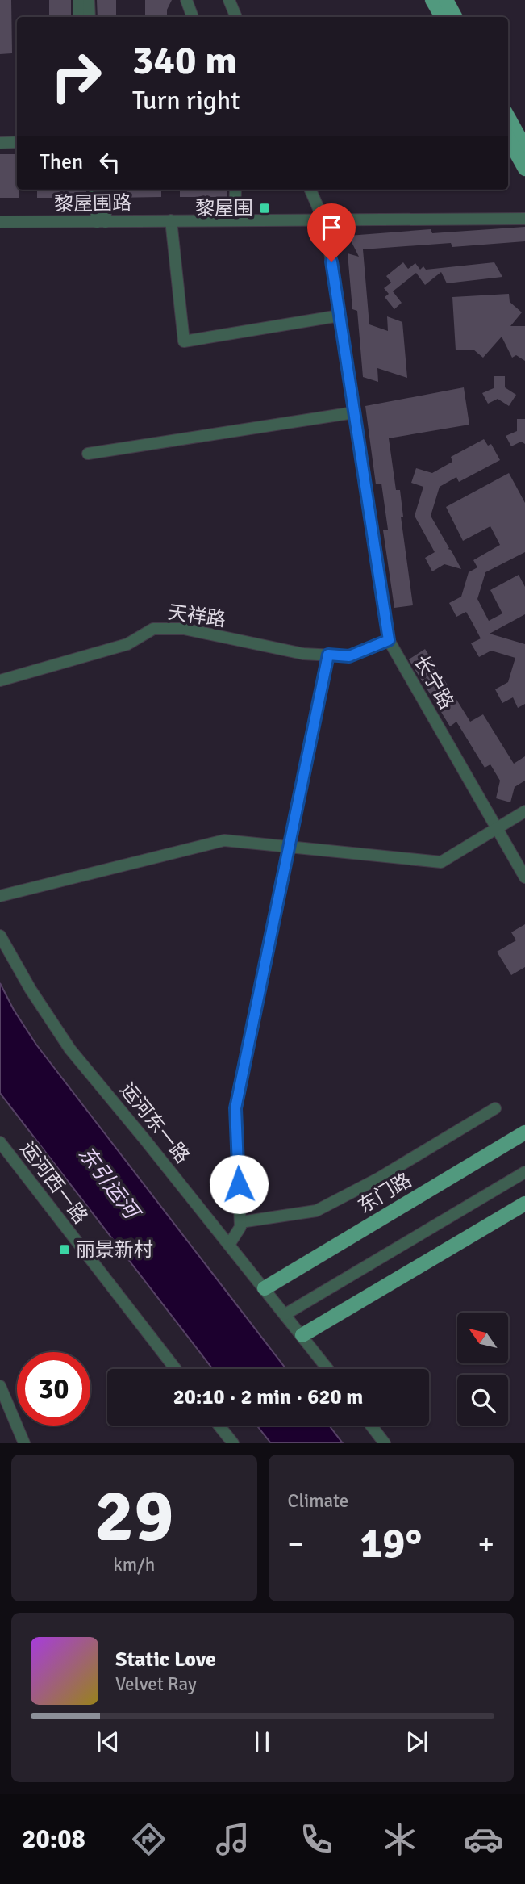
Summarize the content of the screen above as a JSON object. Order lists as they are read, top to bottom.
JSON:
{
  "streets": {
    "main road": ["东门路"],
    "street": [
      "黎屋围路",
      "天祥路",
      "长宁路",
      "运河东一路",
      "运河西一路"
    ]
  },
  "crossings": [
    ["黎屋围路", "长宁路"],
    ["天祥路", "长宁路"],
    ["运河东一路", "东门路"]
  ],
  "water": ["东引运河"],
  "places": {
    "transit": ["黎屋围", "丽景新村"]
  },
  "north": "top left",
  "page": {
    "turn": ["340 m", "Turn right"],
    "then": "Then",
    "limit": "30",
    "trip": "20:10 · 2 min · 620 m",
    "tile": [
      ["29", "km/h"],
      "Climate"
    ],
    "heat": ["−", "19°", "+"],
    "song": ["Static Love", "Velvet Ray"],
    "tabs": "20:08"
  }
}
